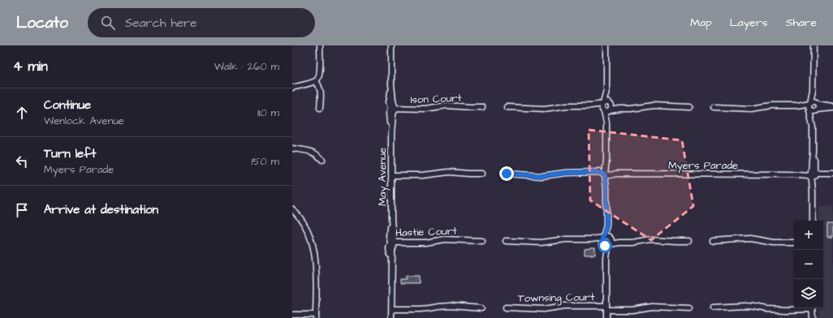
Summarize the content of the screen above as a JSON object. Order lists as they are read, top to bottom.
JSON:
{
  "streets": {
    "street": [
      "Ison Court",
      "Myers Parade",
      "May Avenue",
      "Hastie Court",
      "Townsing Court"
    ]
  },
  "crossings": [
    ["Ison Court", "May Avenue"],
    ["May Avenue", "Hastie Court"]
  ],
  "page": {
    "header": "Locato",
    "search": "Search here",
    "nav": ["Map", "Layers", "Share"],
    "heading": ["4 min", "Walk · 260 m"],
    "list": [
      ["Continue", "Wenlock Avenue", "110 m"],
      ["Turn left", "Myers Parade", "150 m"],
      "Arrive at destination"
    ],
    "map_buttons": ["+", "−"]
  }
}
